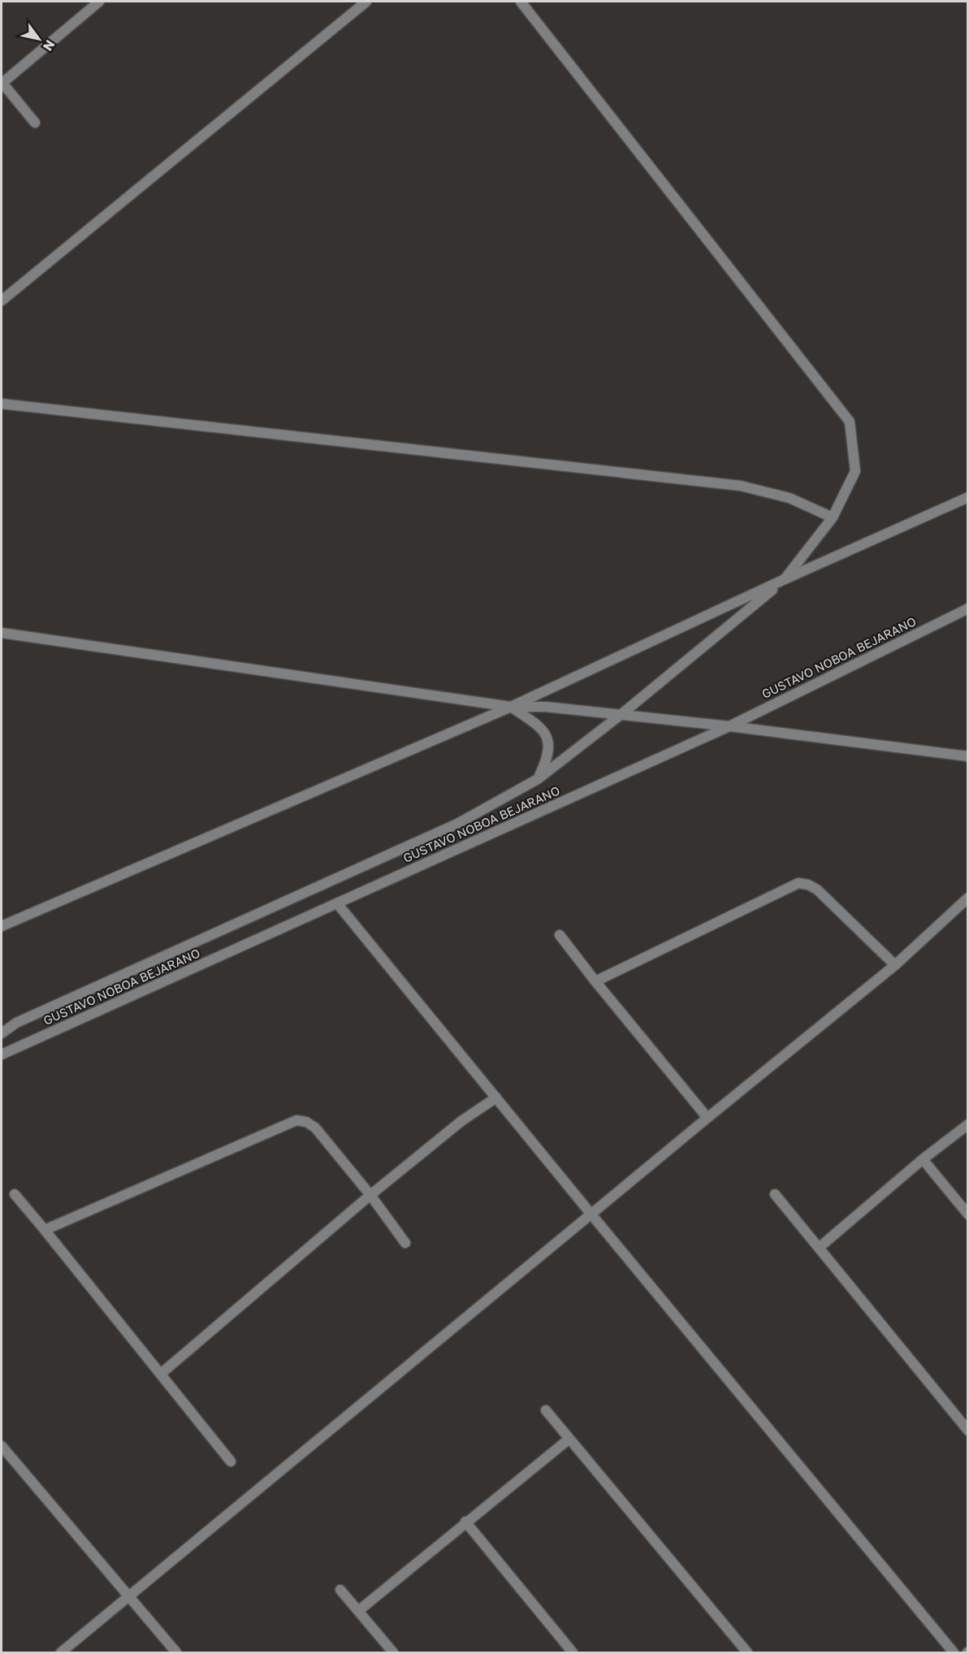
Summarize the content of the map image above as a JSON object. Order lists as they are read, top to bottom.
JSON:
{
  "streets": {
    "street": ["GUSTAVO NOBOA BEJARANO"]
  },
  "north": "bottom right"
}
